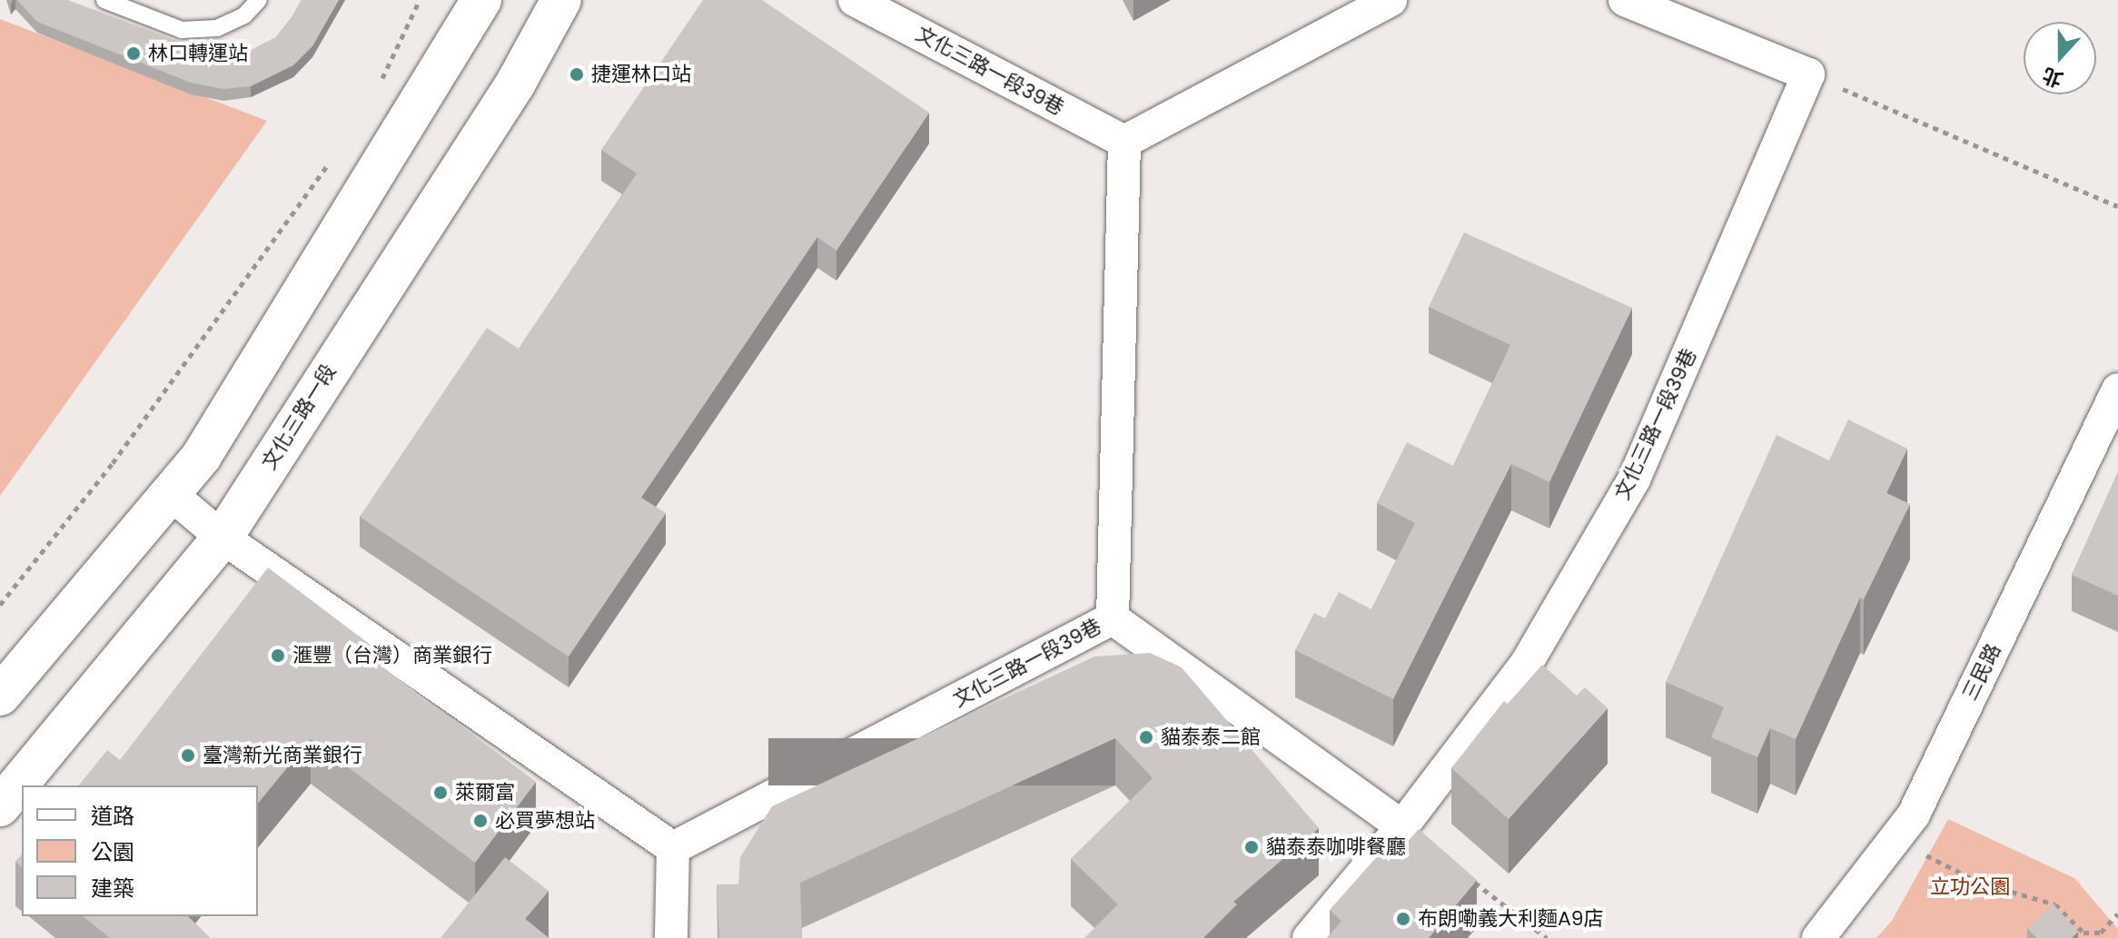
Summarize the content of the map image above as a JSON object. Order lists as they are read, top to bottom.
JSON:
{
  "streets": {
    "street": ["文化三路一段39巷", "文化三路一段", "三民路"]
  },
  "parks": ["立功公園"],
  "places": [
    "林口轉運站",
    "捷運林口站",
    "滙豐（台灣）商業銀行",
    "貓泰泰二館",
    "臺灣新光商業銀行",
    "萊爾富",
    "必買夢想站",
    "貓泰泰咖啡餐廳",
    "布朗嘞義大利麵A9店"
  ],
  "legend": ["道路", "公園", "建築"],
  "north": "bottom"
}
